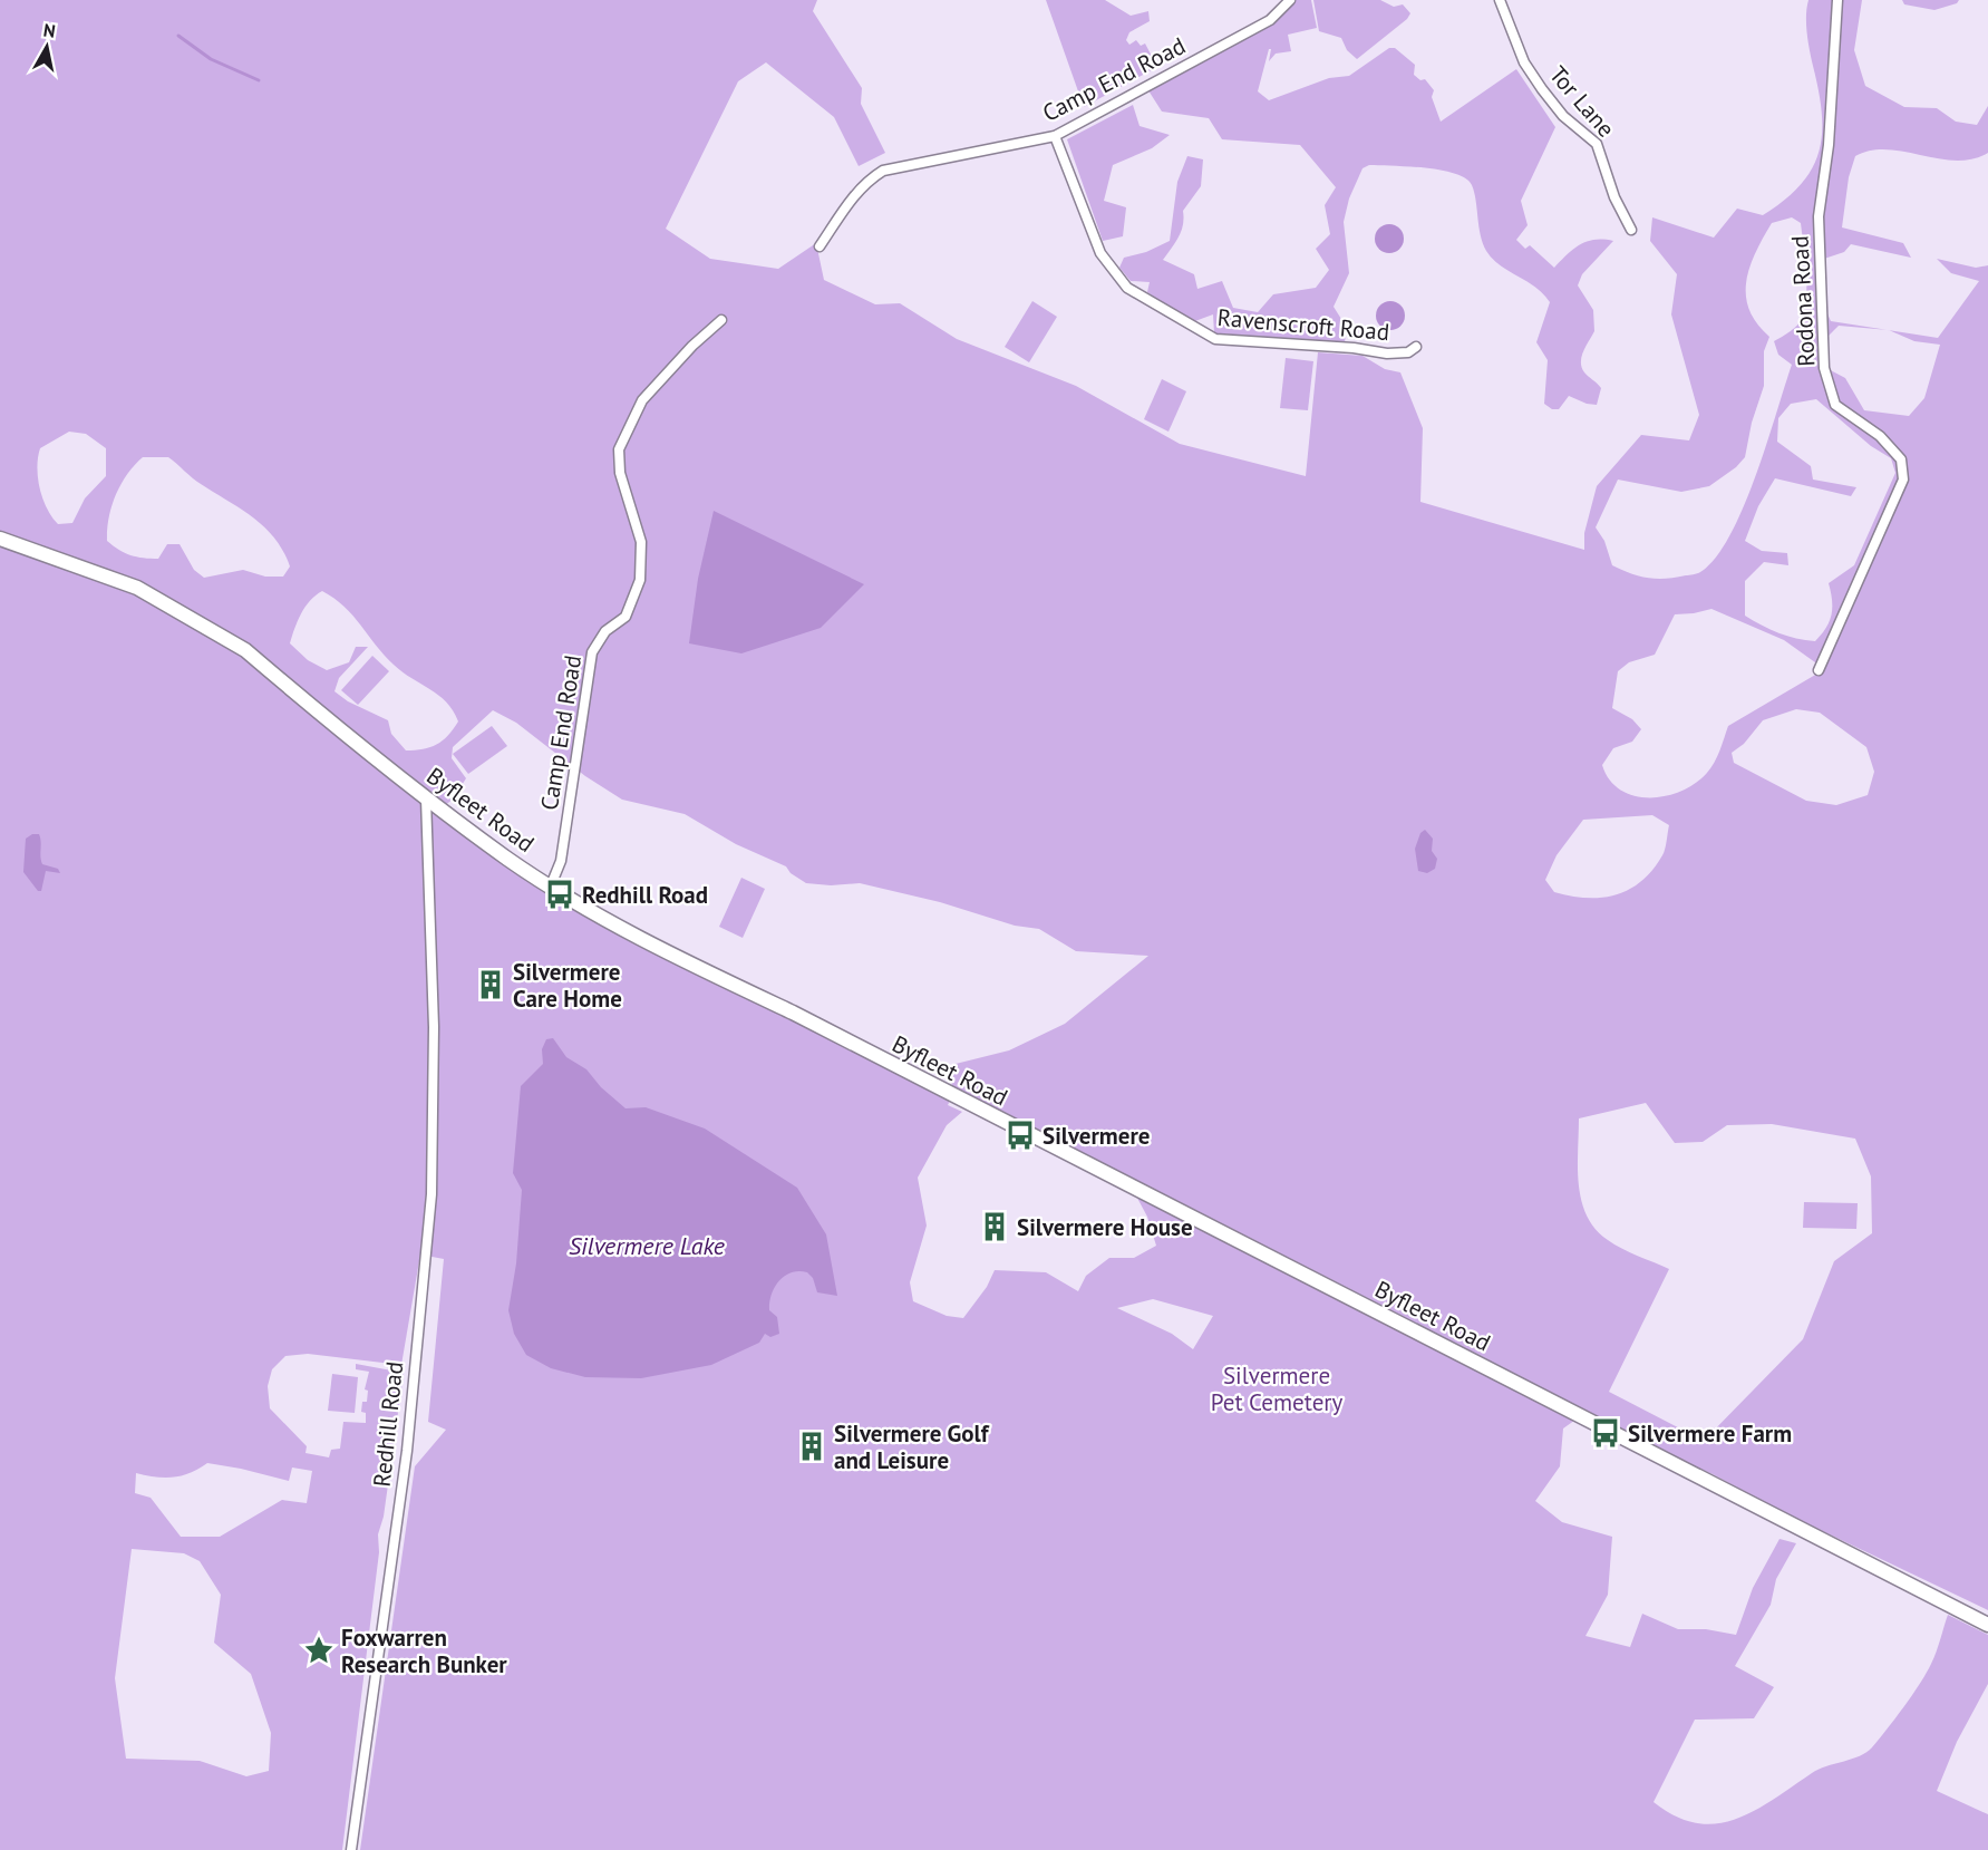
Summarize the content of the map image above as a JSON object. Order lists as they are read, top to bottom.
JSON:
{
  "streets": {
    "main road": ["Byfleet Road"],
    "street": [
      "Camp End Road",
      "Tor Lane",
      "Rodona Road",
      "Ravenscroft Road",
      "Redhill Road"
    ]
  },
  "crossings": [
    ["Camp End Road", "Ravenscroft Road"],
    ["Camp End Road", "Byfleet Road"],
    ["Byfleet Road", "Redhill Road"]
  ],
  "water": ["Silvermere Lake"],
  "parks": ["Silvermere Pet Cemetery"],
  "places": {
    "bus stop": ["Redhill Road", "Silvermere", "Silvermere Farm"],
    "building": ["Silvermere Care Home", "Silvermere House", "Silvermere Golf and Leisure"],
    "place": ["Foxwarren Research Bunker"]
  },
  "north": "top"
}
